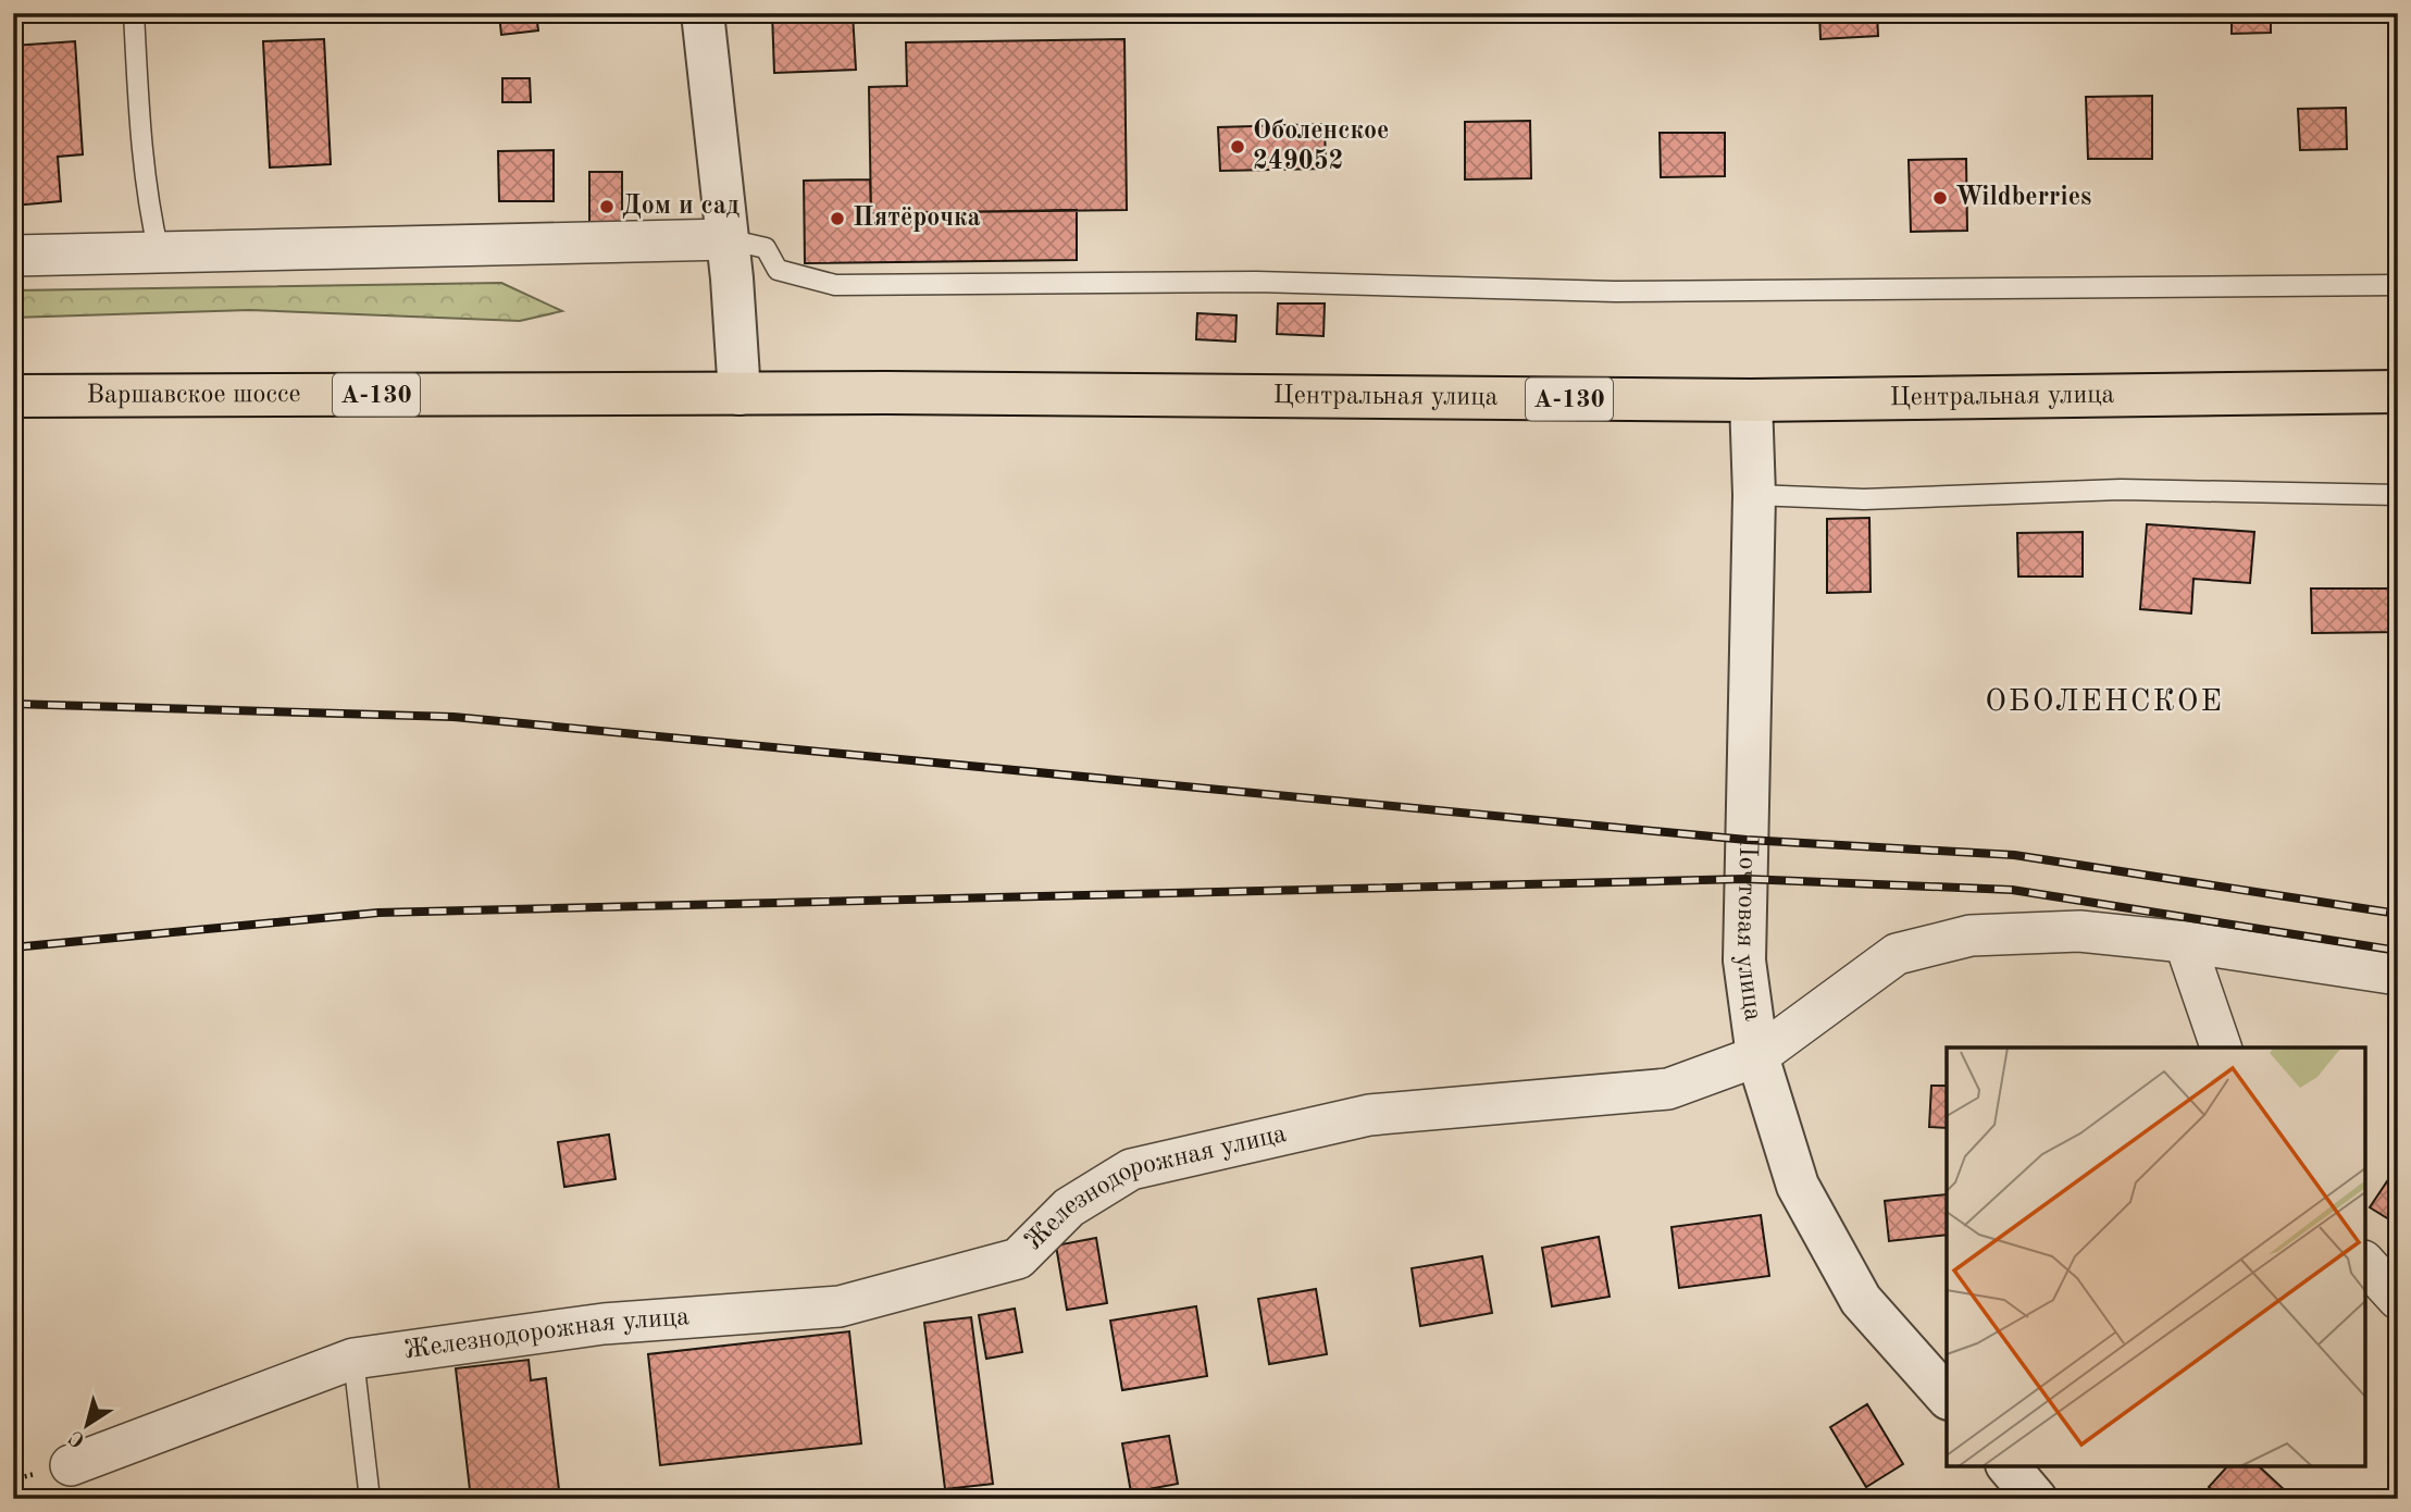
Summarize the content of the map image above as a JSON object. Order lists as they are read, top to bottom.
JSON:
{
  "streets": {
    "main road": ["Варшавское шоссе", "А-130", "Центральная улица"],
    "street": ["Почтовая улица", "Железнодорожная улица"]
  },
  "crossings": [
    ["Варшавское шоссе", "Центральная улица"],
    ["Центральная улица", "Почтовая улица"],
    ["Почтовая улица", "Железнодорожная улица"]
  ],
  "districts": ["ОБОЛЕНСКОЕ"],
  "places": [
    "Оболенское 249052",
    "Wildberries",
    "Дом и сад",
    "Пятёрочка"
  ],
  "north": "bottom left"
}
